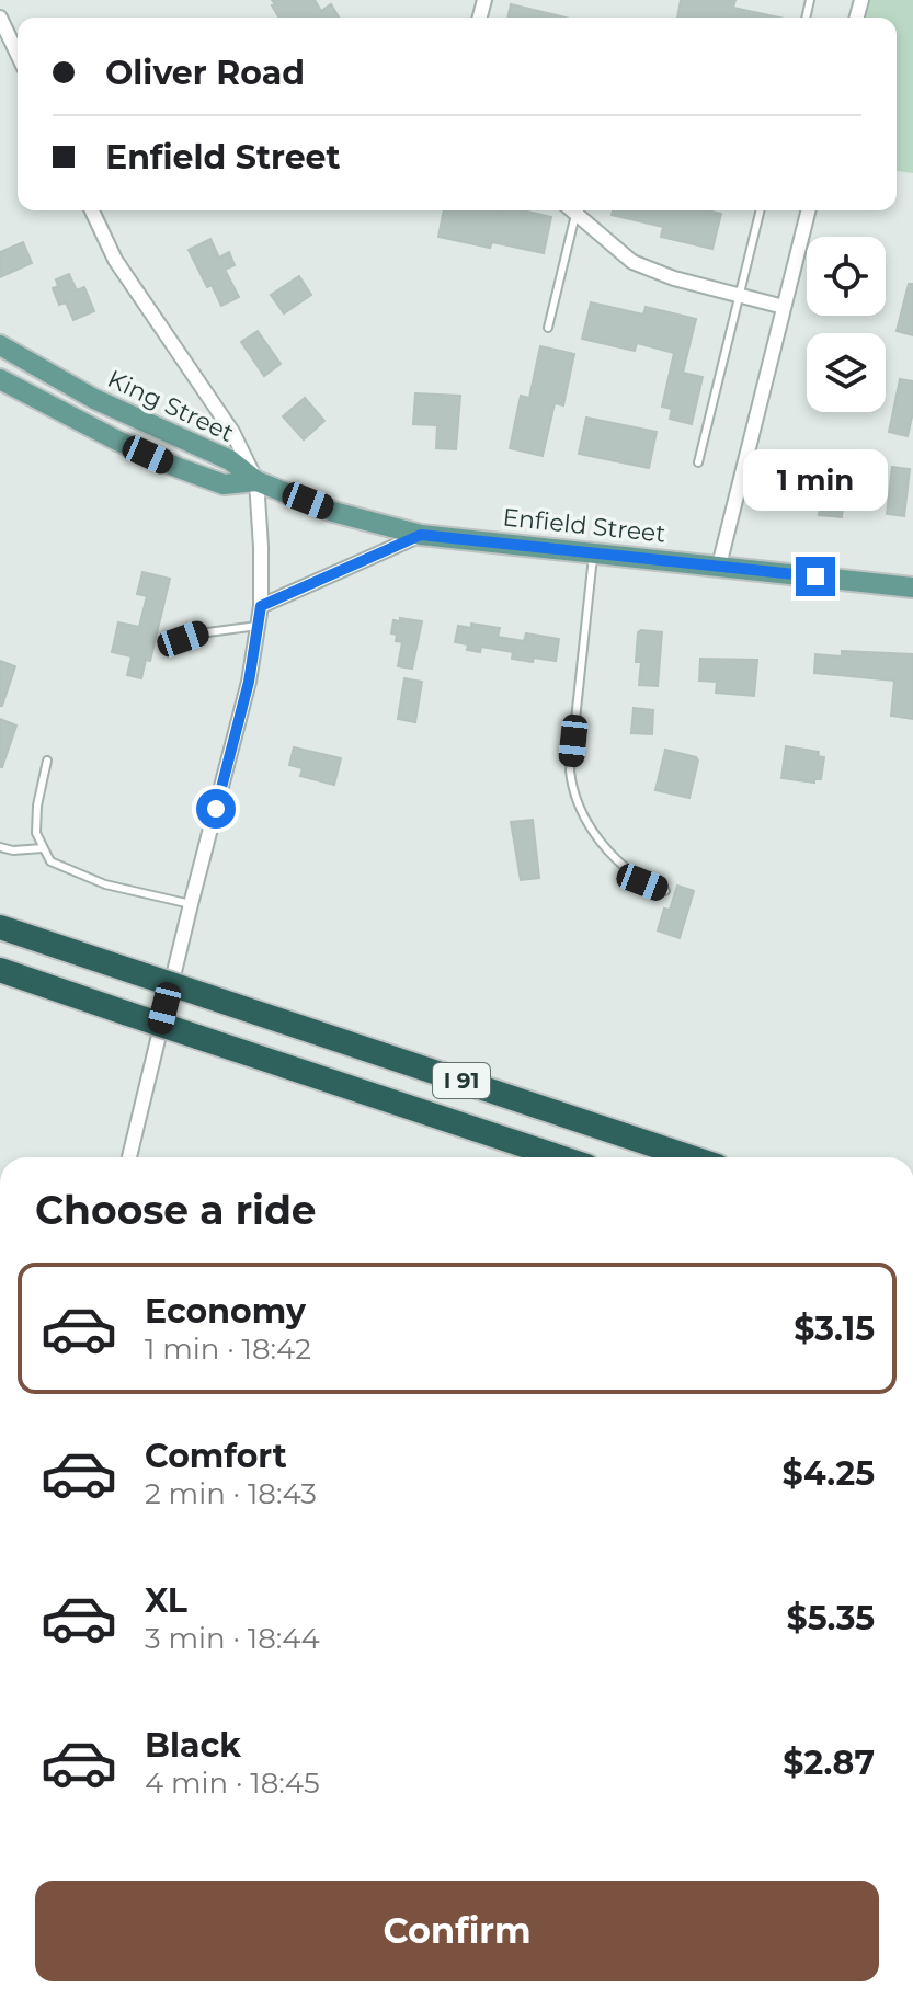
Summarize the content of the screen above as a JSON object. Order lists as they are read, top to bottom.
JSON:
{
  "streets": {
    "highway": ["I 91"],
    "main road": ["King Street", "Enfield Street"]
  },
  "crossings": [
    ["King Street", "Enfield Street"]
  ],
  "page": {
    "banner": ["Oliver Road", "Enfield Street"],
    "bubble": "1 min",
    "heading": "Choose a ride",
    "list": [
      {
        "name": "Economy",
        "note": "1 min · 18:42",
        "value": "$3.15"
      },
      {
        "name": "Comfort",
        "note": "2 min · 18:43",
        "value": "$4.25"
      },
      {
        "name": "XL",
        "note": "3 min · 18:44",
        "value": "$5.35"
      },
      {
        "name": "Black",
        "note": "4 min · 18:45",
        "value": "$2.87"
      }
    ],
    "buttons": "Confirm"
  }
}
